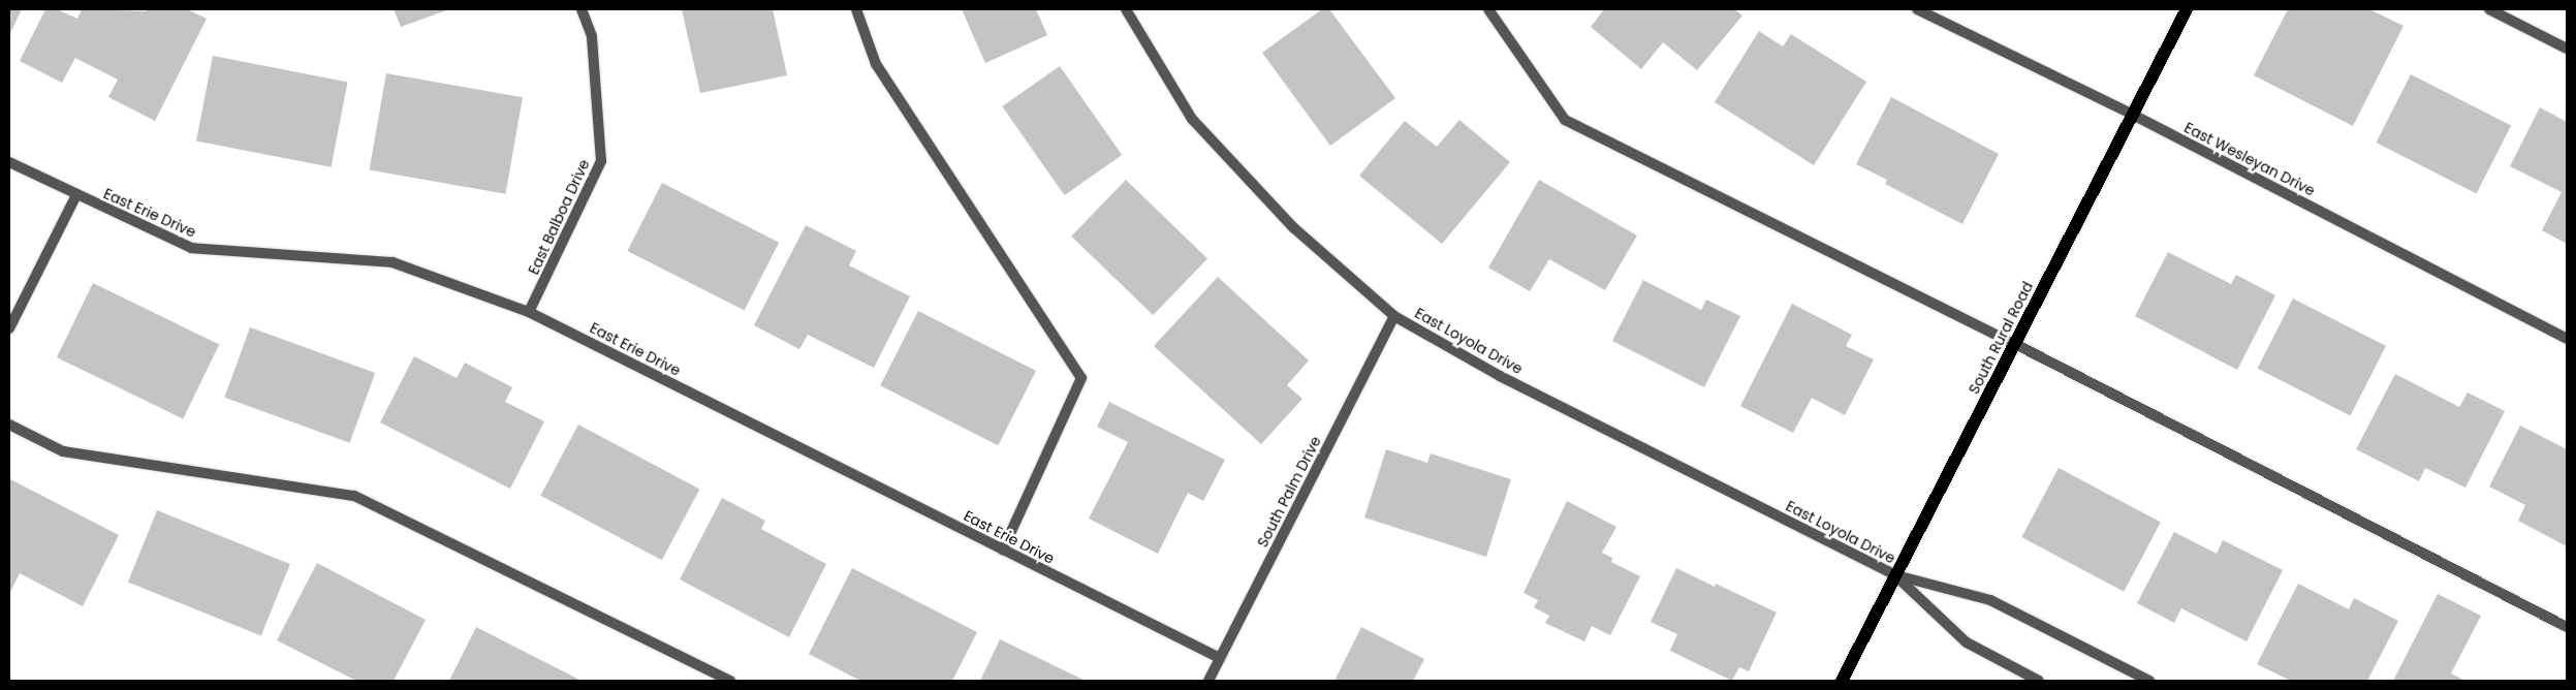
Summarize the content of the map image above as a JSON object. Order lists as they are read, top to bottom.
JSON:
{
  "streets": {
    "main road": ["South Rural Road"],
    "street": [
      "East Wesleyan Drive",
      "East Erie Drive",
      "East Balboa Drive",
      "East Loyola Drive",
      "South Palm Drive"
    ]
  },
  "crossings": [
    ["East Wesleyan Drive", "South Rural Road"],
    ["East Erie Drive", "East Balboa Drive"],
    ["East Erie Drive", "South Palm Drive"],
    ["South Rural Road", "East Loyola Drive"],
    ["East Loyola Drive", "South Palm Drive"]
  ]
}
